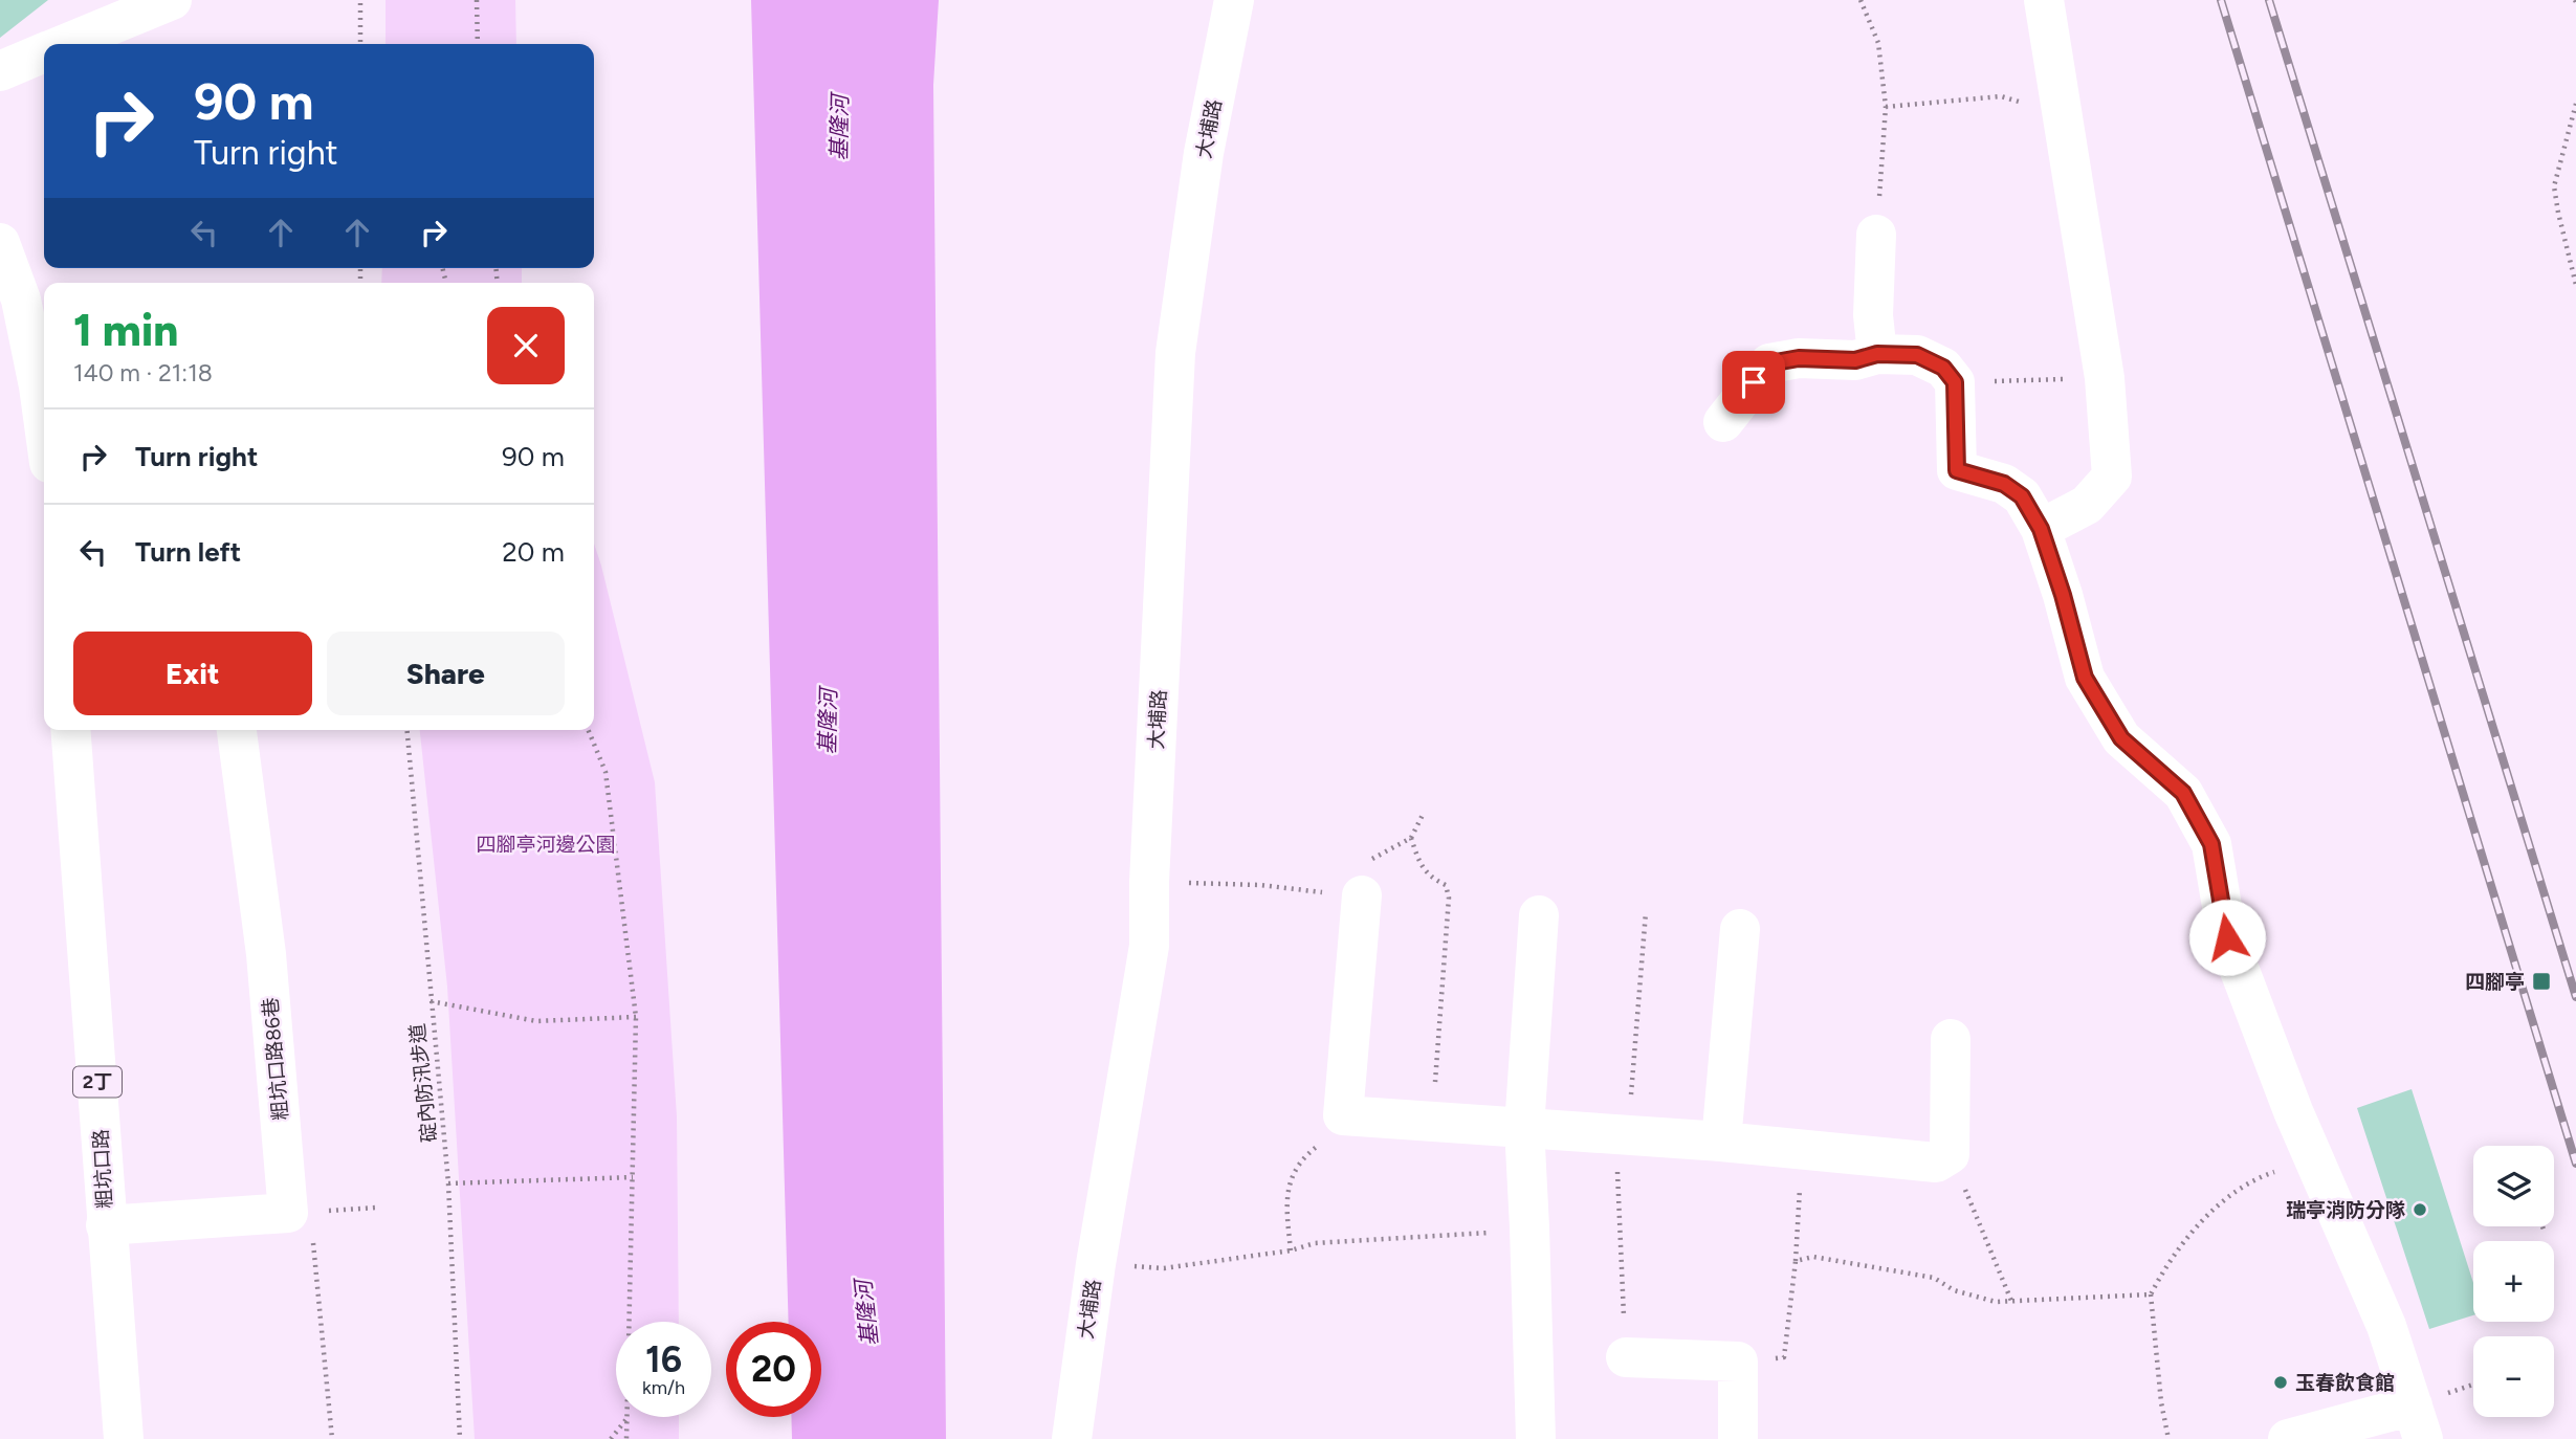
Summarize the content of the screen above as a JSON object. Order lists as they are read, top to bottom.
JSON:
{
  "streets": {
    "street": [
      "大埔路",
      "粗坑口路86巷",
      "2丁",
      "粗坑口路"
    ],
    "path": ["碇內防汛步道"]
  },
  "crossings": [
    ["粗坑口路86巷", "粗坑口路"]
  ],
  "water": ["基隆河"],
  "parks": ["四腳亭河邊公園"],
  "places": {
    "transit": ["四腳亭"],
    "other": ["瑞亭消防分隊", "玉春飲食館"]
  },
  "page": {
    "turn": ["90 m", "Turn right"],
    "heading": ["1 min", "140 m · 21:18"],
    "list": [
      {
        "name": "Turn right",
        "value": "90 m"
      },
      {
        "name": "Turn left",
        "value": "20 m"
      }
    ],
    "buttons": ["Exit", "Share"],
    "map_buttons": ["+", "−"],
    "speed": "16 km/h",
    "limit": "20"
  }
}
